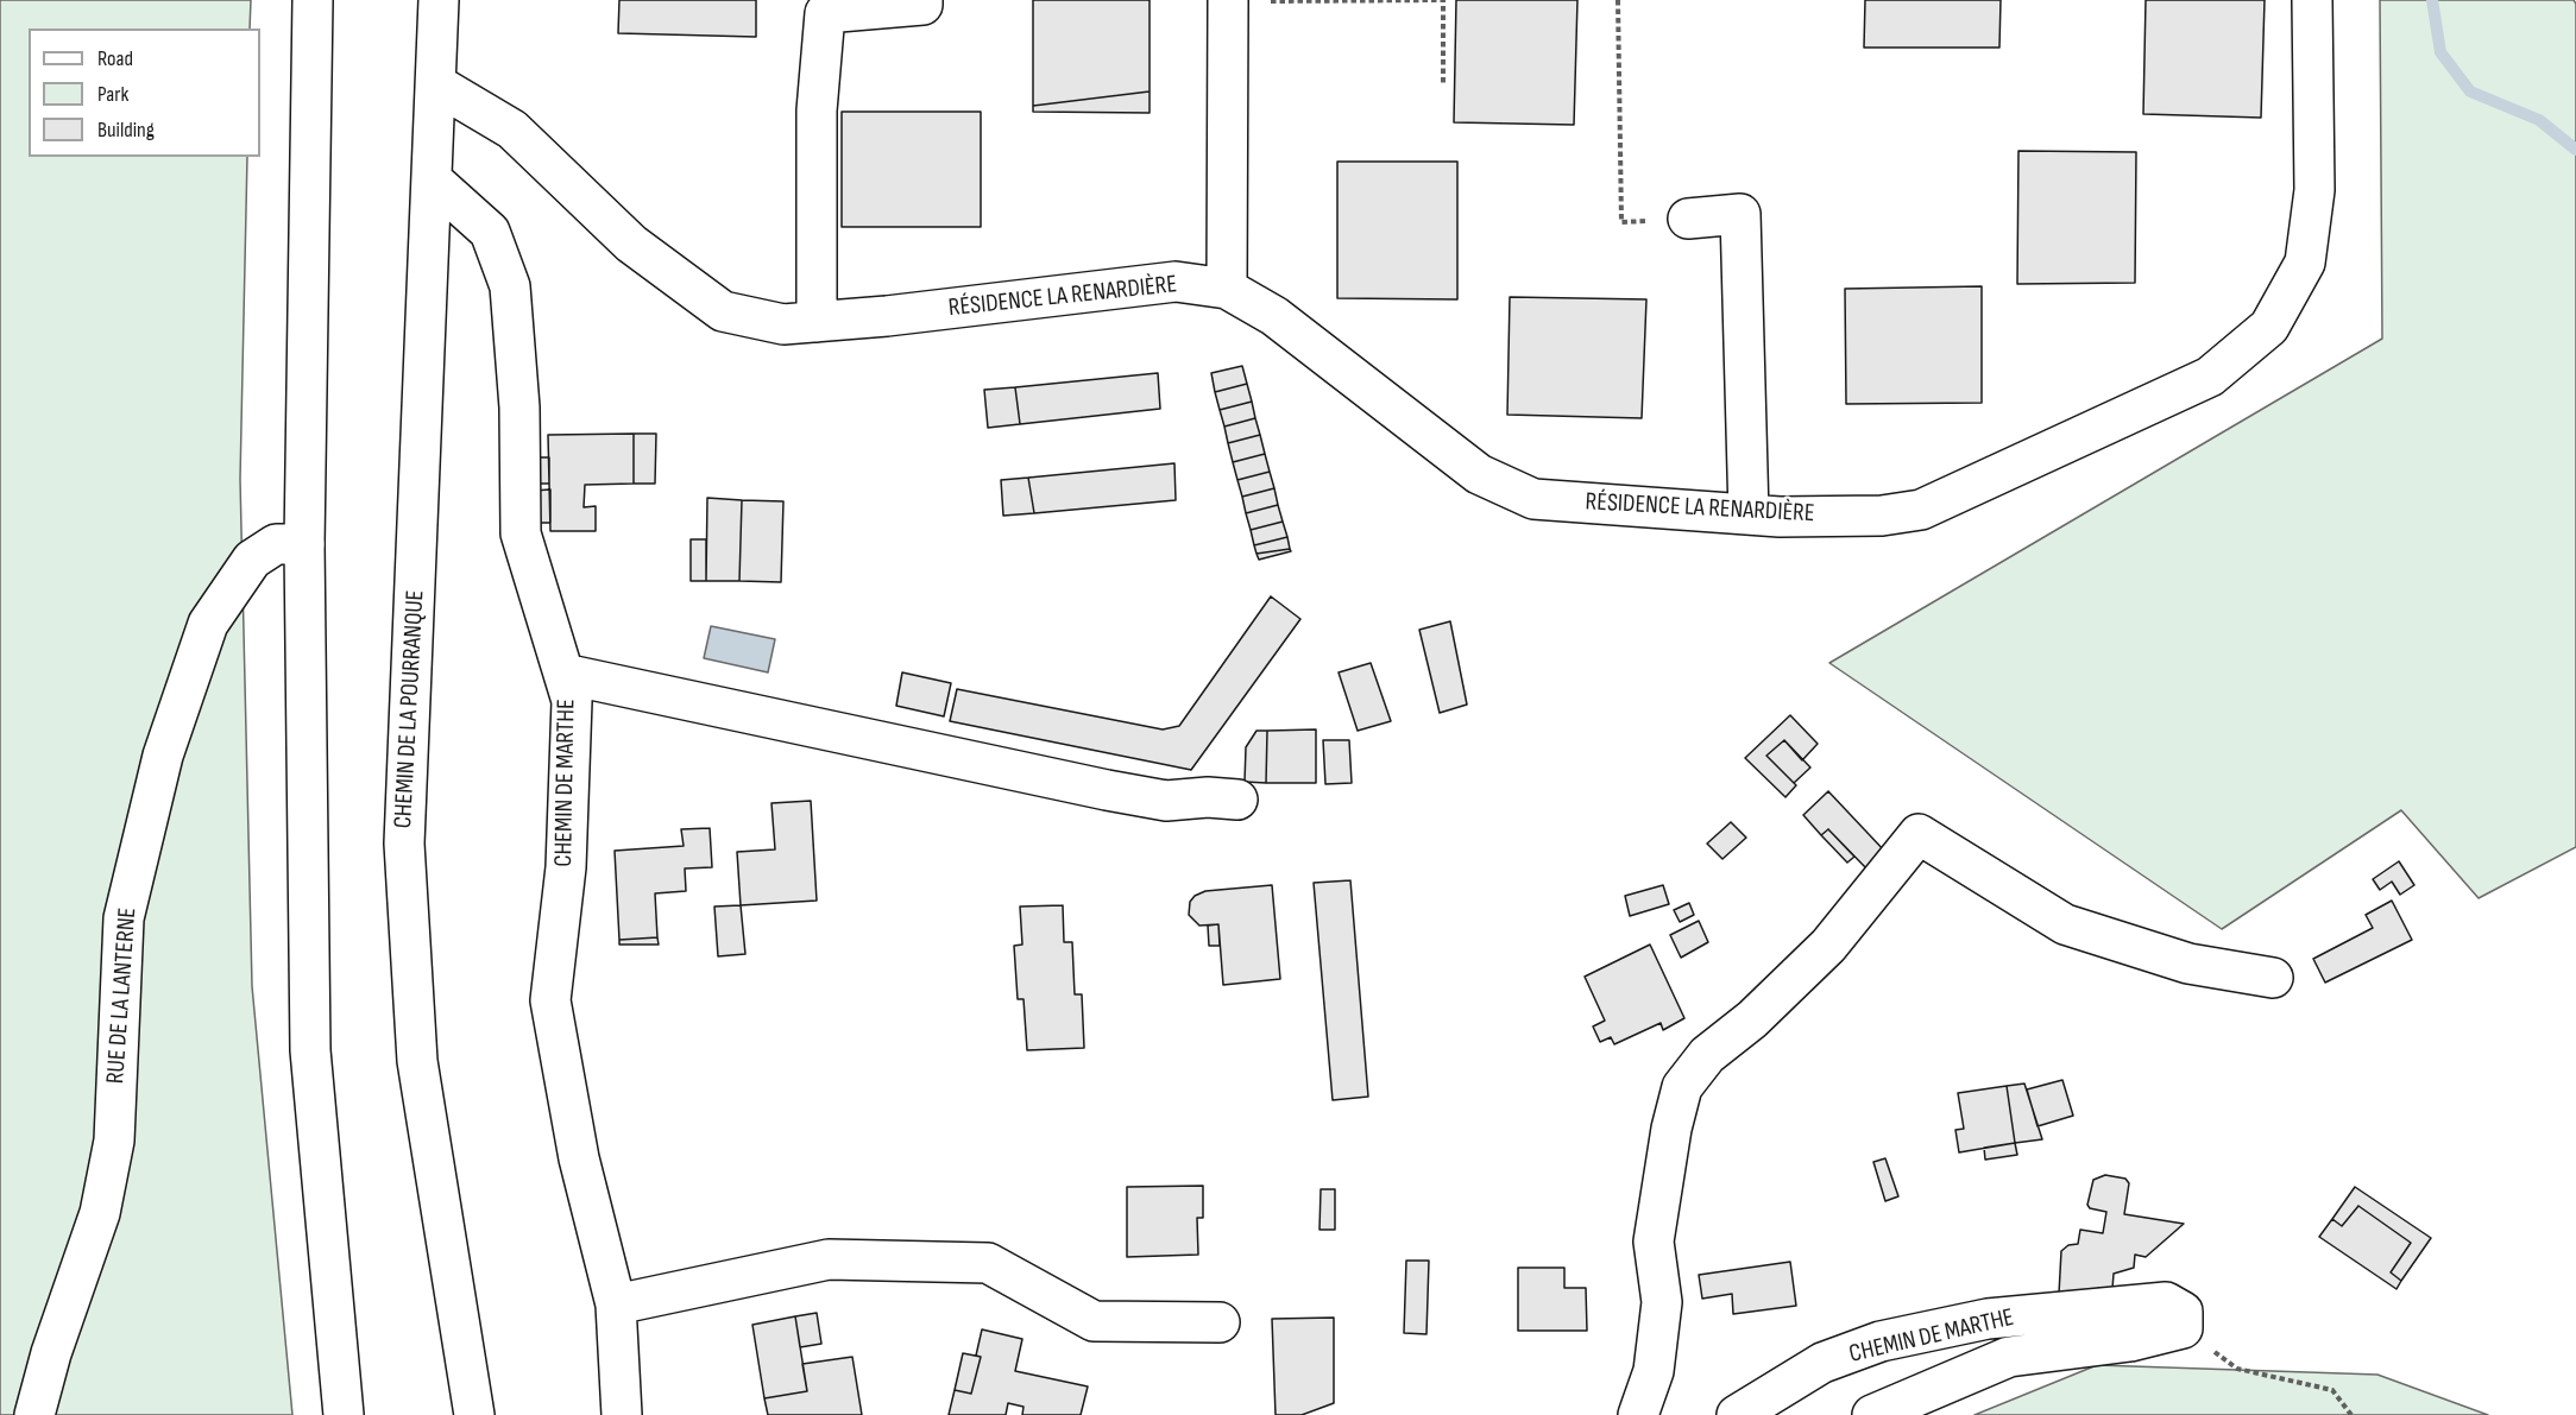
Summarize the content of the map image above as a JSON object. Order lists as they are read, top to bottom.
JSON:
{
  "streets": {
    "street": [
      "RÉSIDENCE LA RENARDIÈRE",
      "CHEMIN DE LA POURRANQUE",
      "CHEMIN DE MARTHE",
      "RUE DE LA LANTERNE"
    ]
  },
  "crossings": [
    ["RÉSIDENCE LA RENARDIÈRE", "CHEMIN DE LA POURRANQUE"],
    ["CHEMIN DE LA POURRANQUE", "CHEMIN DE MARTHE"]
  ],
  "legend": ["Road", "Park", "Building"]
}
